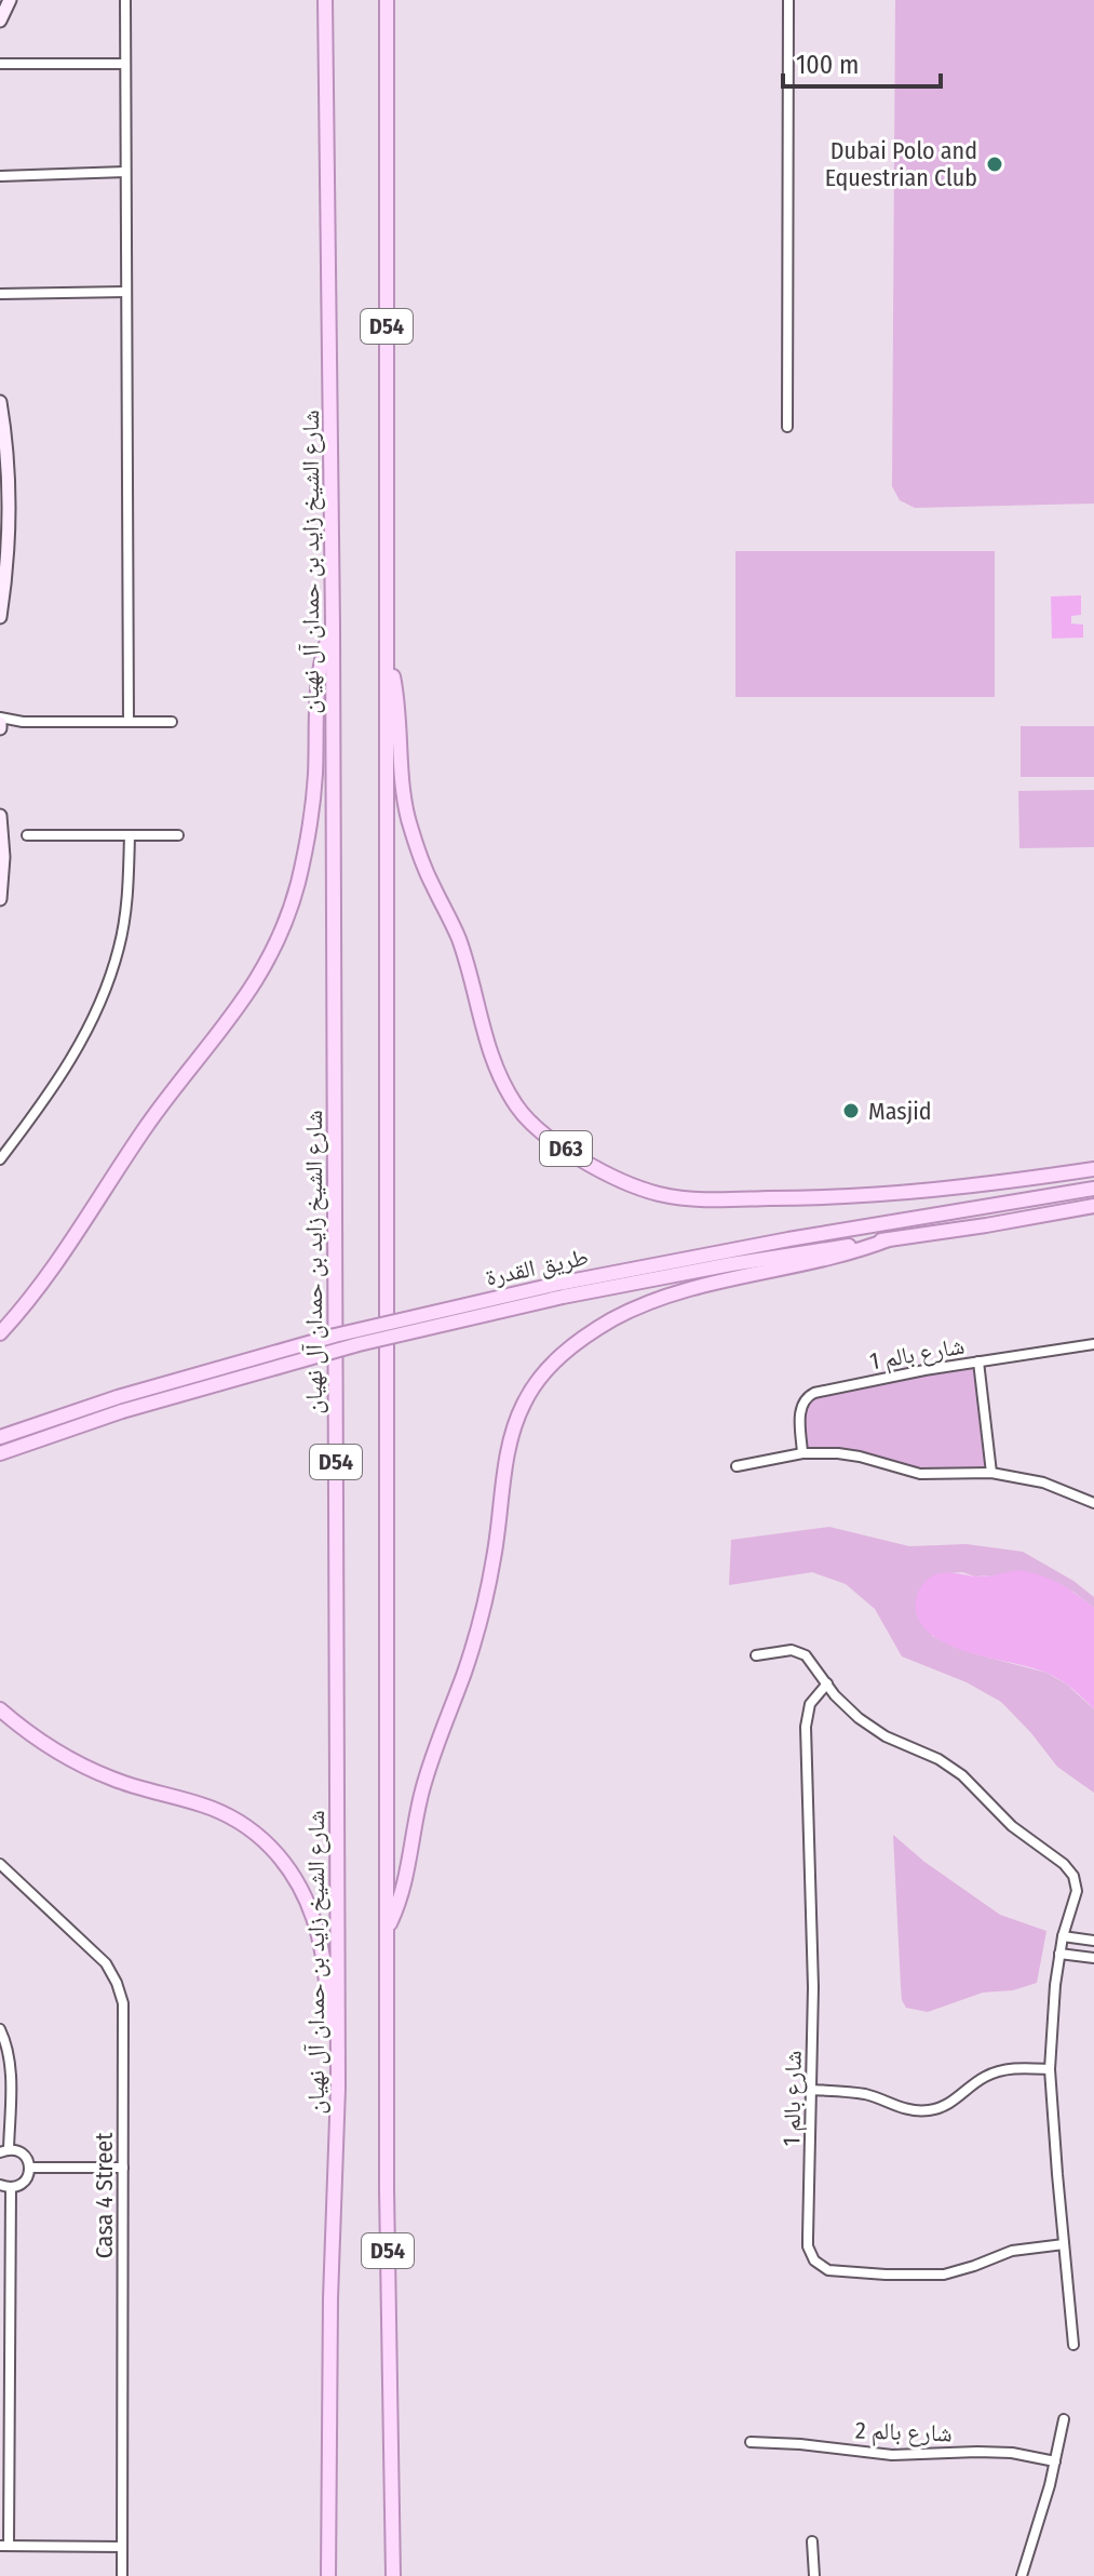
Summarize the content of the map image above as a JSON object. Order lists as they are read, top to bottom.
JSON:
{
  "streets": {
    "main road": [
      "D54",
      "شارع الشيخ زايد بن حمدان آل نهيان",
      "D63",
      "طريق القدرة"
    ],
    "street": ["شارع بالم 1", "Casa 4 Street", "شارع بالم 2"]
  },
  "crossings": [
    ["D54", "D63"]
  ],
  "places": ["Dubai Polo and Equestrian Club", "Masjid"],
  "scale_bar": "100 m"
}
